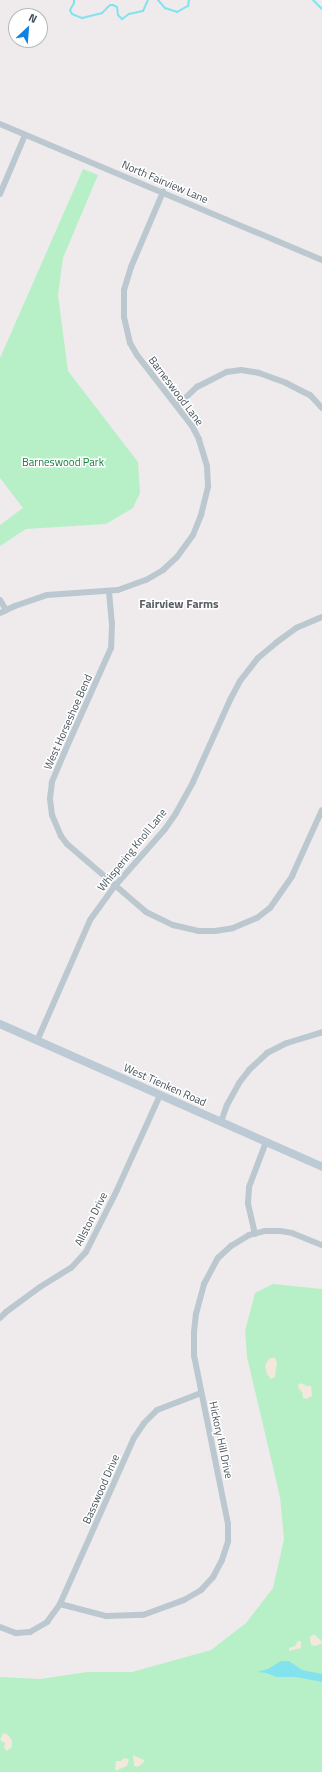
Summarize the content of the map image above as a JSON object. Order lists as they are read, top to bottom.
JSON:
{
  "streets": {
    "street": [
      "North Fairview Lane",
      "Barneswood Lane",
      "West Horseshoe Bend",
      "Whispering Knoll Lane",
      "West Tienken Road",
      "Allston Drive",
      "Hickory Hill Drive",
      "Basswood Drive"
    ]
  },
  "crossings": [
    ["North Fairview Lane", "Barneswood Lane"],
    ["Barneswood Lane", "West Horseshoe Bend"],
    ["West Horseshoe Bend", "Whispering Knoll Lane"],
    ["Whispering Knoll Lane", "West Tienken Road"],
    ["West Tienken Road", "Allston Drive"],
    ["Hickory Hill Drive", "Basswood Drive"]
  ],
  "districts": ["Fairview Farms"],
  "parks": ["Barneswood Park"],
  "north": "top right"
}
